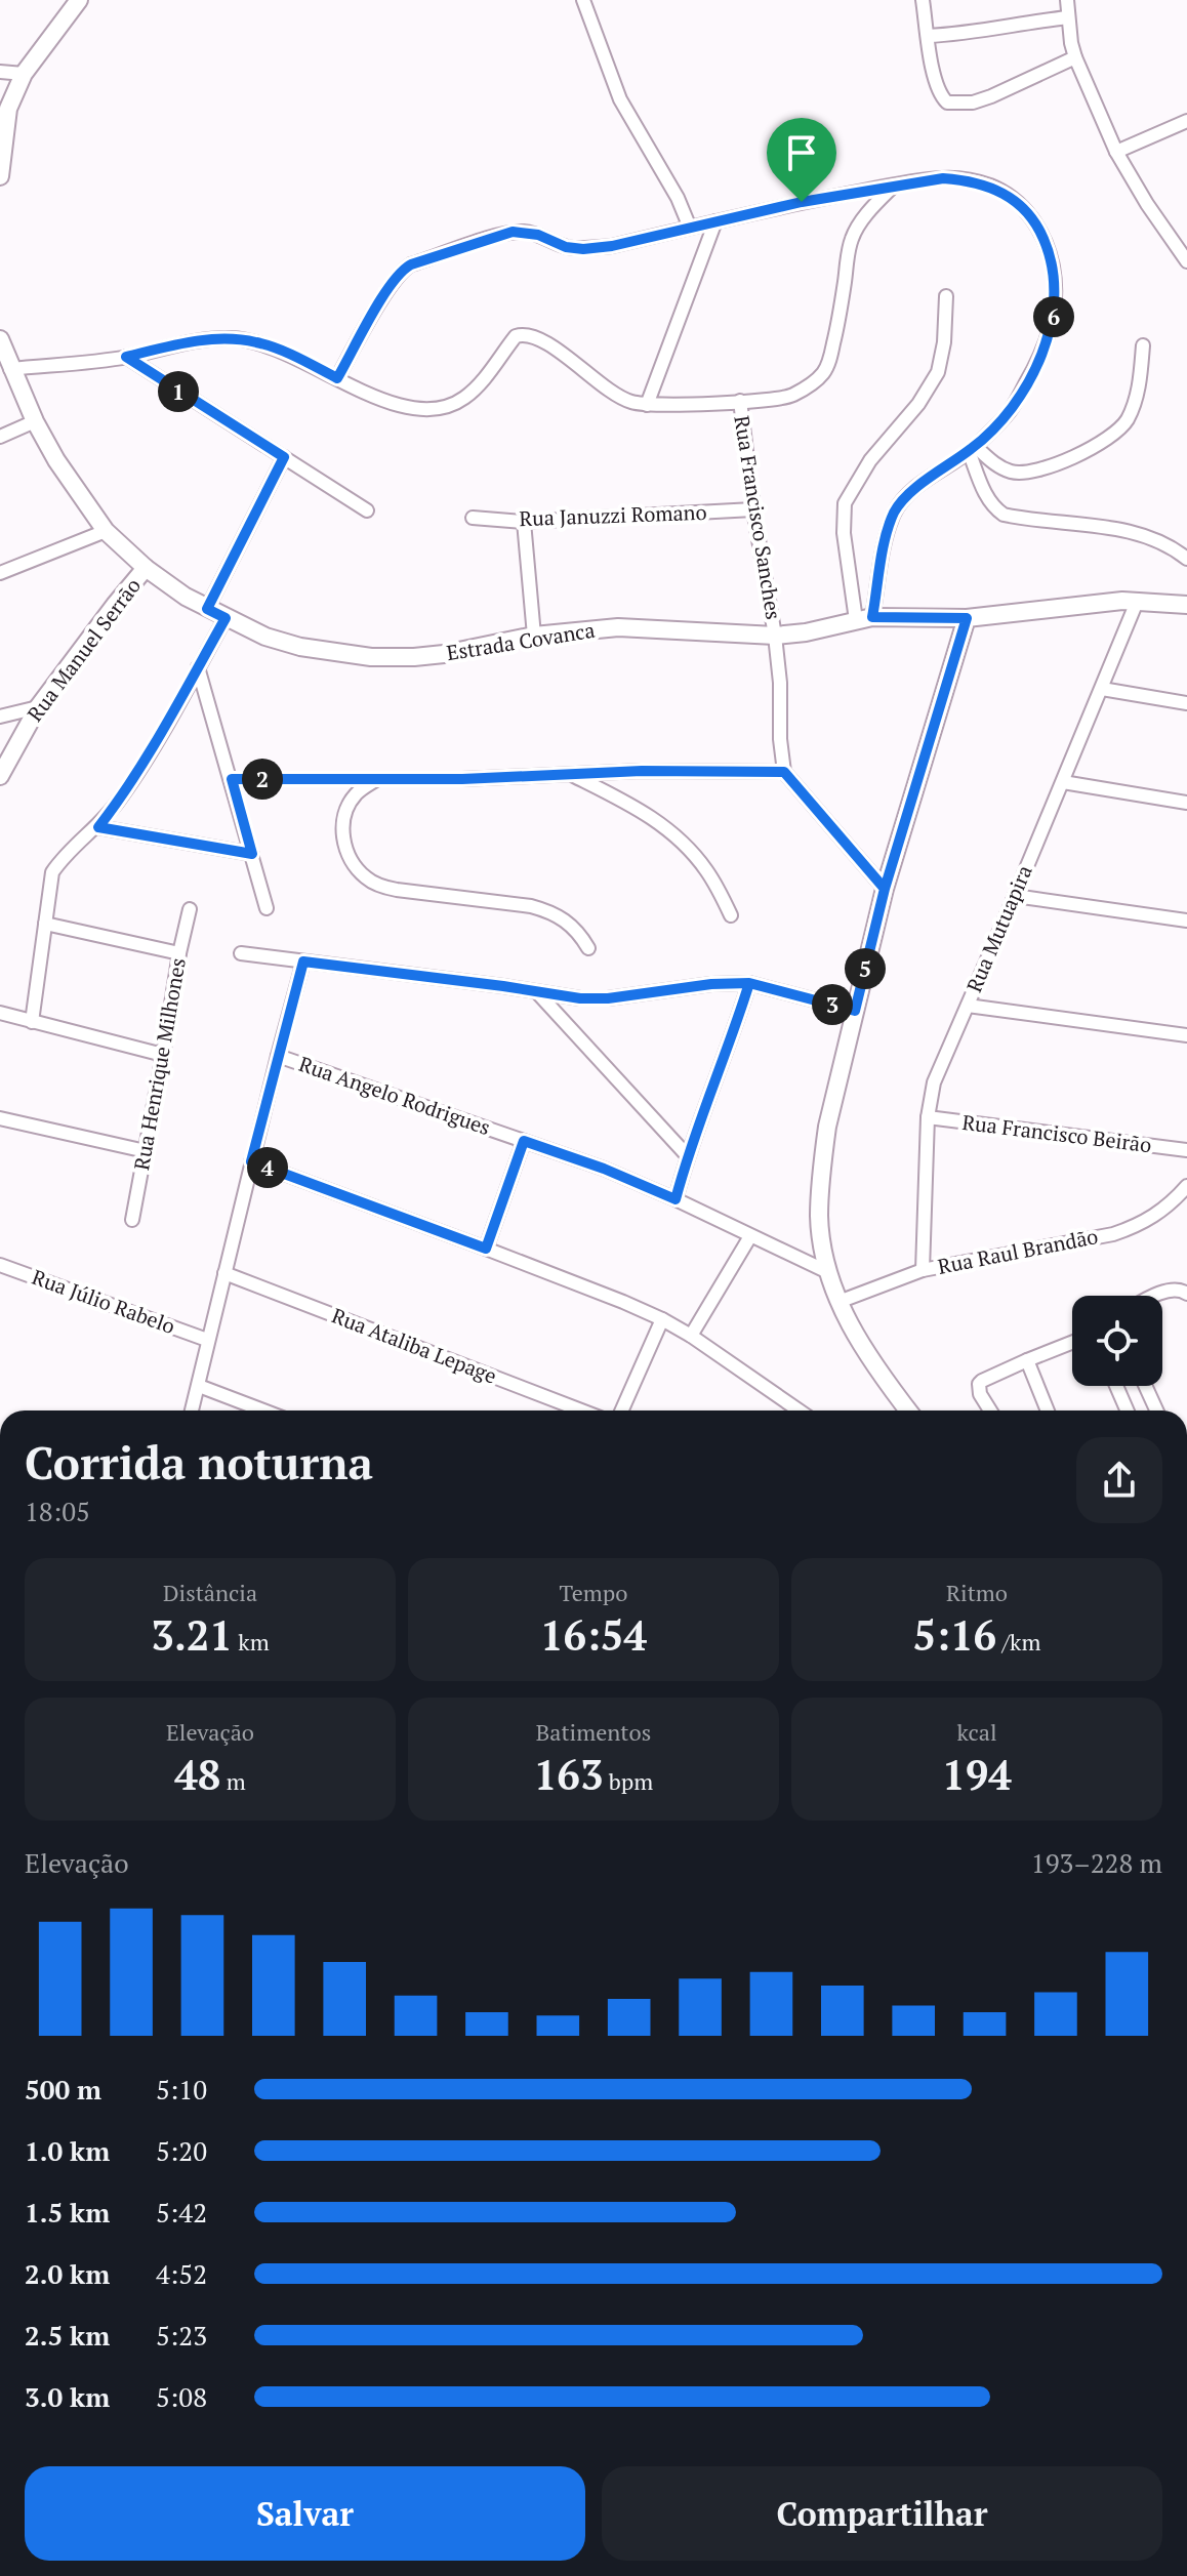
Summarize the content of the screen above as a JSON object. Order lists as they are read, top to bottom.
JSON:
{
  "streets": {
    "street": [
      "Rua Januzzi Romano",
      "Rua Francisco Sanches",
      "Estrada Covanca",
      "Rua Manuel Serrão",
      "Rua Mutuapira",
      "Rua Henrique Milhones",
      "Rua Angelo Rodrigues",
      "Rua Francisco Beirão",
      "Rua Raul Brandão",
      "Rua Júlio Rabelo",
      "Rua Ataliba Lepage"
    ]
  },
  "crossings": [
    ["Rua Januzzi Romano", "Rua Francisco Sanches"],
    ["Rua Francisco Sanches", "Estrada Covanca"],
    ["Estrada Covanca", "Rua Manuel Serrão"],
    ["Estrada Covanca", "Rua Mutuapira"],
    ["Rua Mutuapira", "Rua Francisco Beirão"],
    ["Rua Mutuapira", "Rua Raul Brandão"]
  ],
  "page": {
    "pins": [
      "6",
      "1",
      "2",
      "5",
      "3",
      "4"
    ],
    "heading": ["Corrida noturna", "18:05"],
    "stats": [
      ["Distância", "3.21 km"],
      ["Tempo", "16:54"],
      ["Ritmo", "5:16 /km"],
      ["Elevação", "48 m"],
      ["Batimentos", "163 bpm"],
      ["kcal", "194"]
    ],
    "chart": ["Elevação", "193–228 m"],
    "list": [
      {
        "name": "500 m",
        "note": "5:10"
      },
      {
        "name": "1.0 km",
        "note": "5:20"
      },
      {
        "name": "1.5 km",
        "note": "5:42"
      },
      {
        "name": "2.0 km",
        "note": "4:52"
      },
      {
        "name": "2.5 km",
        "note": "5:23"
      },
      {
        "name": "3.0 km",
        "note": "5:08"
      }
    ],
    "buttons": ["Salvar", "Compartilhar"]
  }
}
